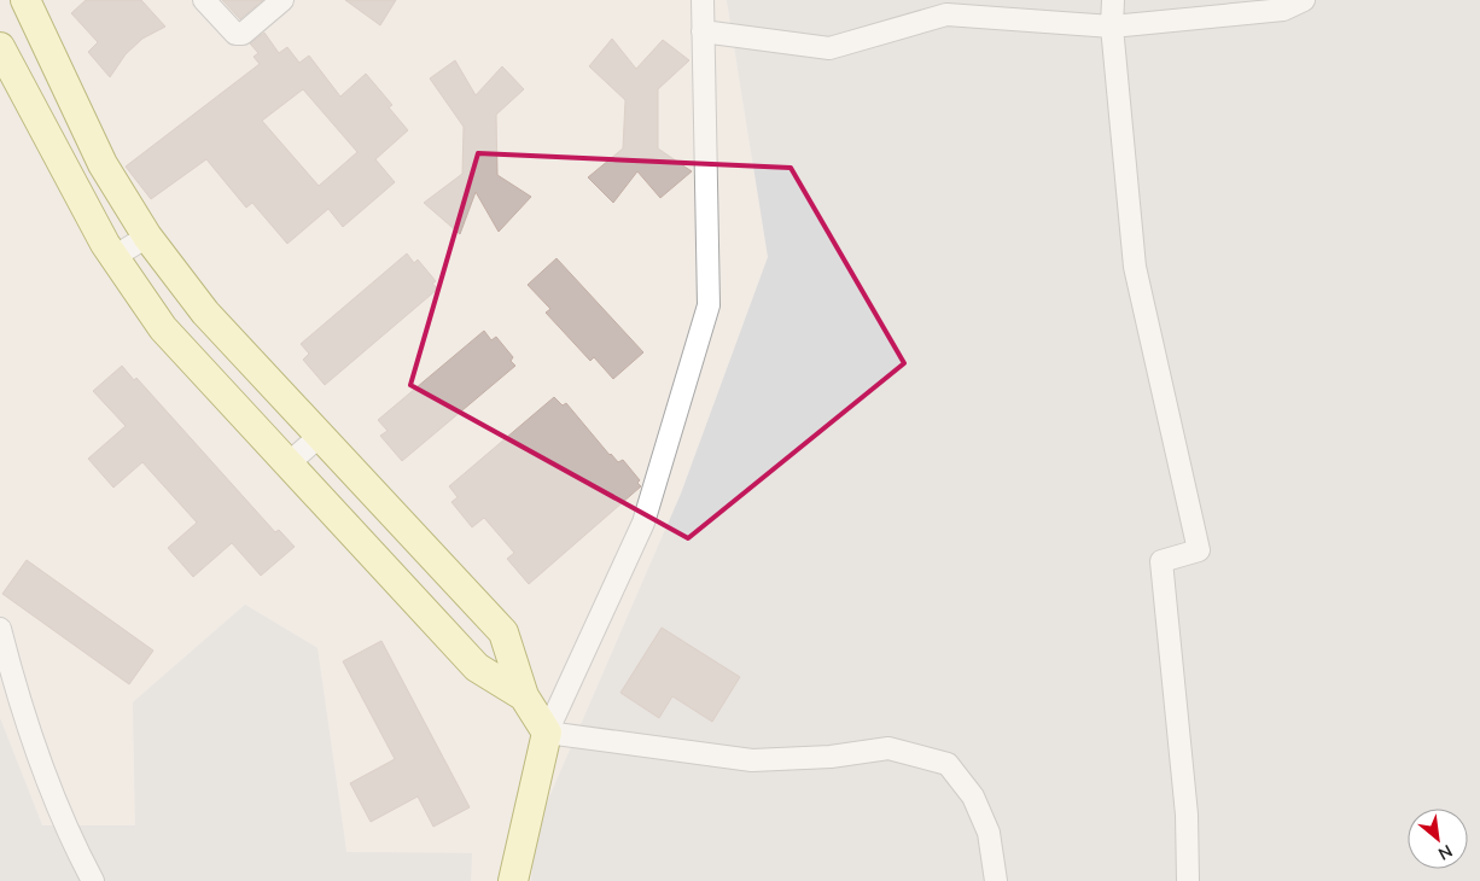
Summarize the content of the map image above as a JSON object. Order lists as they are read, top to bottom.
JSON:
{
  "north": "bottom right"
}
